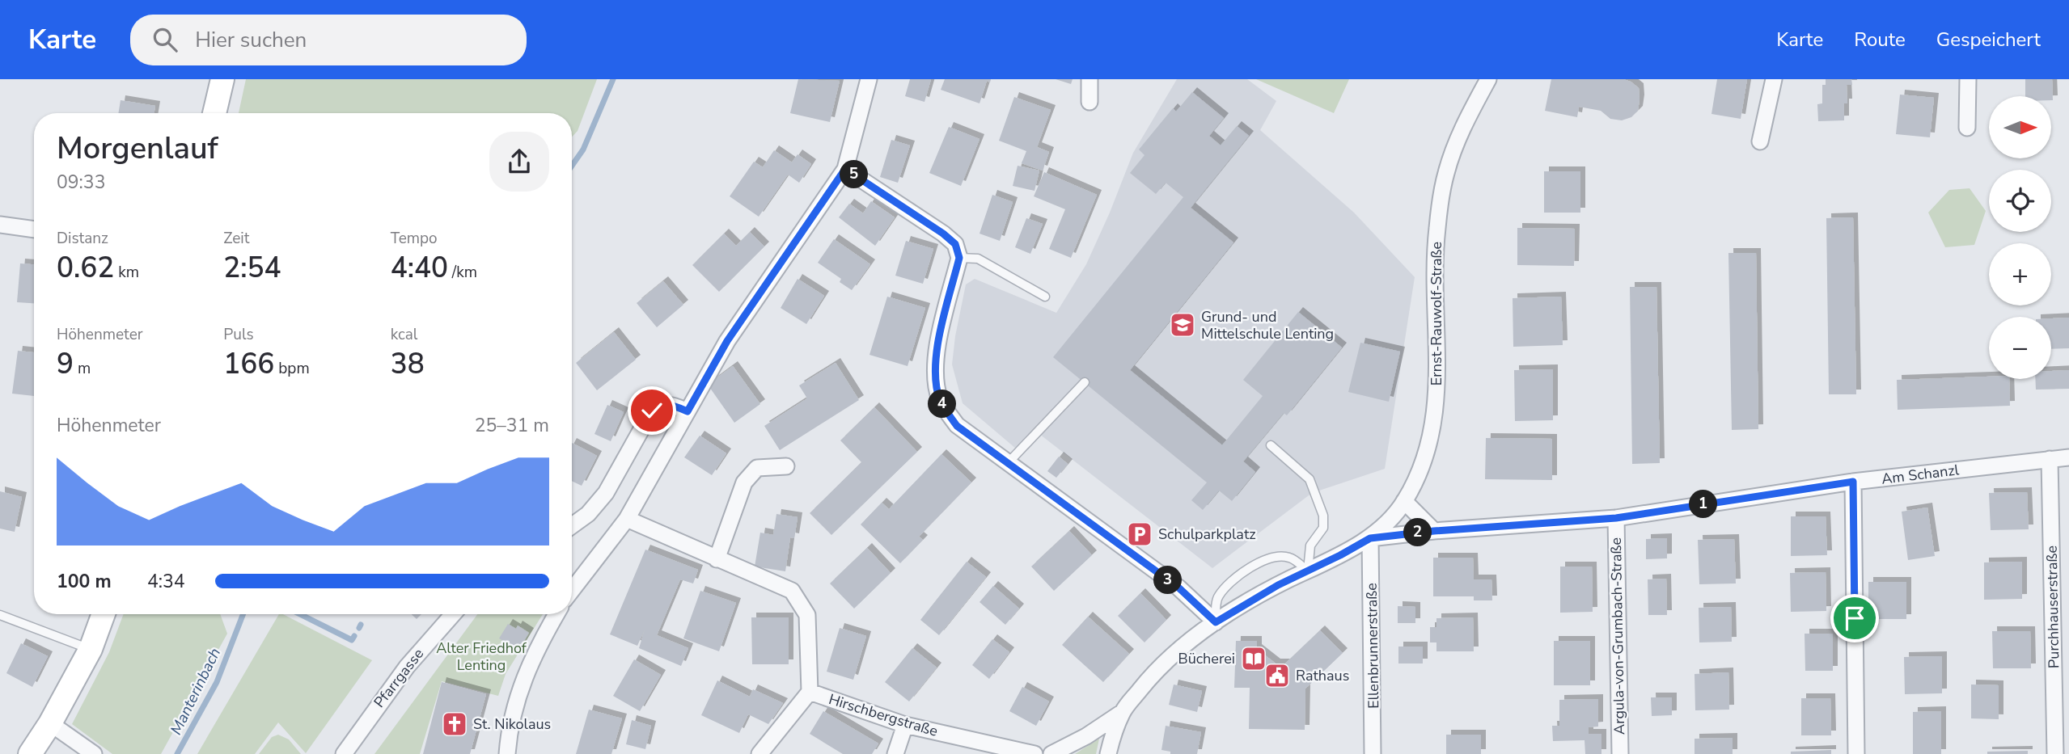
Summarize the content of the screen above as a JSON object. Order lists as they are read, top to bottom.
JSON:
{
  "streets": {
    "street": [
      "Ernst-Rauwolf-Straße",
      "Am Schanzl",
      "Purchhauserstraße",
      "Argula-von-Grumbach-Straße",
      "Ellenbrunnerstraße",
      "Pfarrgasse",
      "Hirschbergstraße"
    ]
  },
  "crossings": [
    ["Ernst-Rauwolf-Straße", "Am Schanzl"],
    ["Ernst-Rauwolf-Straße", "Ellenbrunnerstraße"],
    ["Am Schanzl", "Purchhauserstraße"],
    ["Am Schanzl", "Argula-von-Grumbach-Straße"],
    ["Am Schanzl", "Ellenbrunnerstraße"]
  ],
  "water": ["Manterinbach"],
  "parks": ["Alter Friedhof Lenting"],
  "places": {
    "school or university": ["Grund- und Mittelschule Lenting"],
    "parking": ["Schulparkplatz"],
    "library": ["Bücherei"],
    "public building": ["Rathaus"],
    "church": ["St. Nikolaus"]
  },
  "north": "right",
  "page": {
    "header": "Karte",
    "search": "Hier suchen",
    "nav": ["Karte", "Route", "Gespeichert"],
    "map_buttons": ["+", "−"],
    "heading": ["Morgenlauf", "09:33"],
    "pins": [
      "5",
      "4",
      "1",
      "2",
      "3"
    ],
    "stats": [
      ["Distanz", "0.62 km"],
      ["Zeit", "2:54"],
      ["Tempo", "4:40 /km"],
      ["Höhenmeter", "9 m"],
      ["Puls", "166 bpm"],
      ["kcal", "38"]
    ],
    "chart": ["Höhenmeter", "25–31 m"],
    "list": [
      {
        "name": "100 m",
        "note": "4:34"
      }
    ]
  }
}
